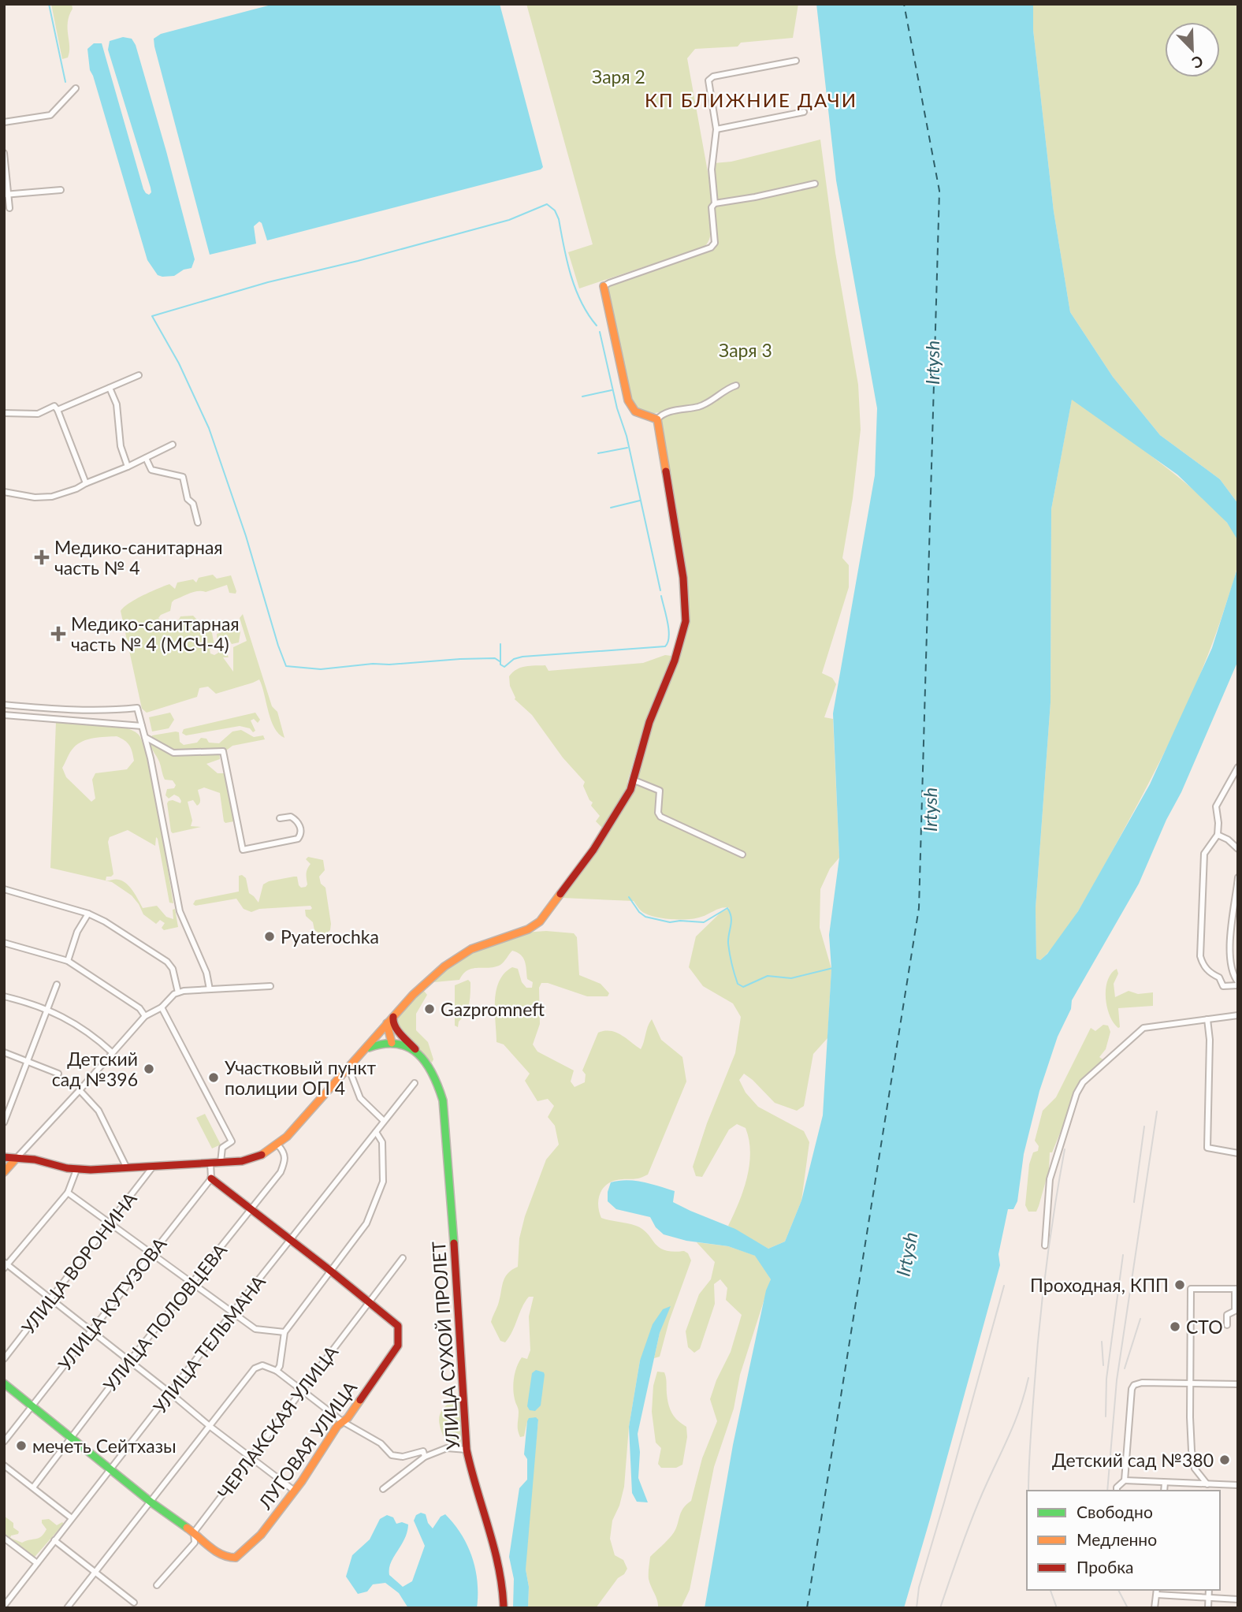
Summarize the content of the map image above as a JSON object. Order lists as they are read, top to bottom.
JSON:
{
  "streets": {
    "street": [
      "УЛИЦА ВОРОНИНА",
      "УЛИЦА КУТУЗОВА",
      "УЛИЦА ПОЛОВЦЕВА",
      "УЛИЦА ТЕЛЬМАНА",
      "УЛИЦА СУХОЙ ПРОЛЕТ",
      "ЧЕРЛАКСКАЯ УЛИЦА",
      "ЛУГОВАЯ УЛИЦА"
    ]
  },
  "crossings": [
    ["ЧЕРЛАКСКАЯ УЛИЦА", "ЛУГОВАЯ УЛИЦА"]
  ],
  "districts": ["КП БЛИЖНИЕ ДАЧИ"],
  "water": ["Irtysh"],
  "parks": ["Заря 2", "Заря 3"],
  "places": {
    "health": ["Медико-санитарная часть № 4", "Медико-санитарная часть № 4 (МСЧ-4)"],
    "other": [
      "Pyaterochka",
      "Gazpromneft",
      "Детский сад №396",
      "Участковый пункт полиции ОП 4",
      "Проходная, КПП",
      "СТО",
      "мечеть Сейтхазы",
      "Детский сад №380"
    ]
  },
  "legend": ["Свободно", "Медленно", "Пробка"],
  "north": "bottom right"
}
